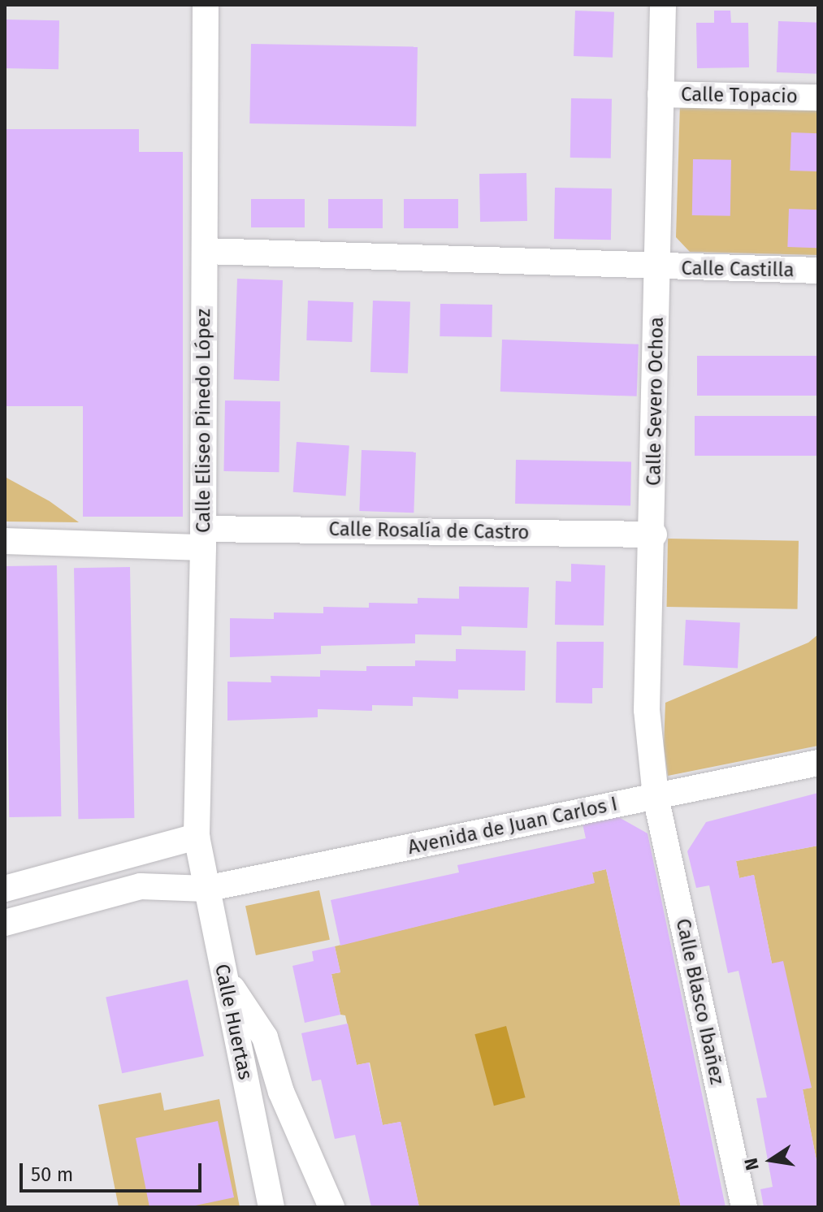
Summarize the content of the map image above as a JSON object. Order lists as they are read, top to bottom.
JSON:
{
  "streets": {
    "street": [
      "Calle Topacio",
      "Calle Castilla",
      "Calle Severo Ochoa",
      "Calle Eliseo Pinedo López",
      "Calle Rosalía de Castro",
      "Avenida de Juan Carlos I",
      "Calle Blasco Ibañez",
      "Calle Huertas"
    ]
  },
  "crossings": [
    ["Calle Topacio", "Calle Severo Ochoa"],
    ["Calle Castilla", "Calle Severo Ochoa"],
    ["Calle Castilla", "Calle Eliseo Pinedo López"],
    ["Calle Severo Ochoa", "Calle Rosalía de Castro"],
    ["Calle Severo Ochoa", "Avenida de Juan Carlos I"],
    ["Calle Severo Ochoa", "Calle Blasco Ibañez"],
    ["Calle Eliseo Pinedo López", "Calle Rosalía de Castro"],
    ["Calle Eliseo Pinedo López", "Calle Huertas"],
    ["Avenida de Juan Carlos I", "Calle Blasco Ibañez"],
    ["Avenida de Juan Carlos I", "Calle Huertas"]
  ],
  "scale_bar": "50 m",
  "north": "left"
}
